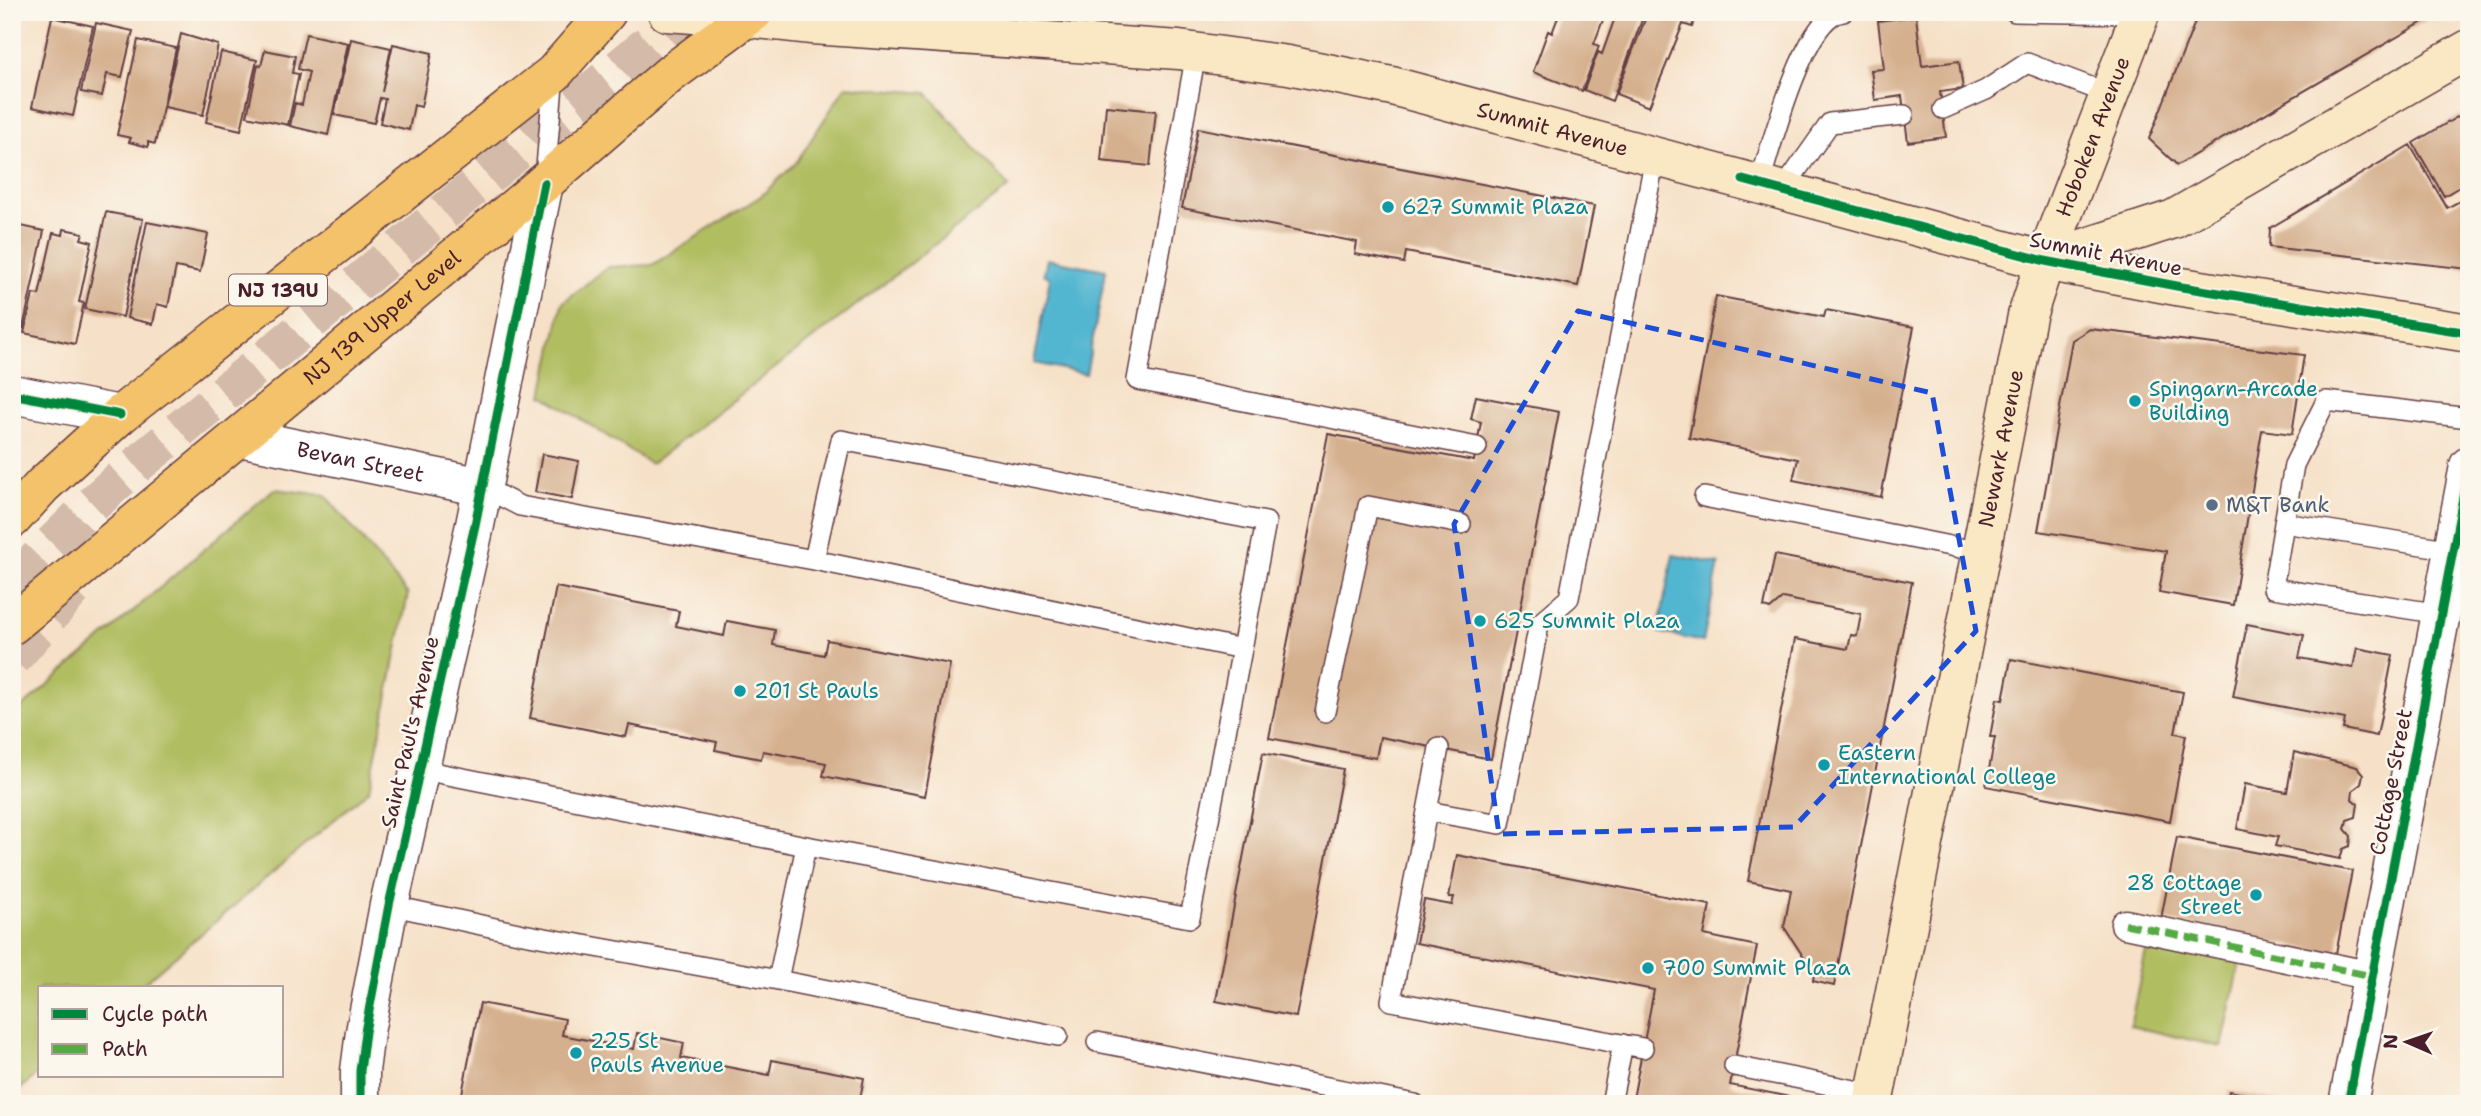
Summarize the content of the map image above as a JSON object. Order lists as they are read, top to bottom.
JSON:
{
  "streets": {
    "main road": [
      "Summit Avenue",
      "Hoboken Avenue",
      "NJ 139U",
      "NJ 139 Upper Level",
      "Newark Avenue"
    ],
    "street": ["Bevan Street", "Saint Paul's Avenue", "Cottage Street"]
  },
  "crossings": [
    ["Summit Avenue", "Hoboken Avenue"],
    ["Summit Avenue", "NJ 139 Upper Level"],
    ["Summit Avenue", "Newark Avenue"],
    ["Hoboken Avenue", "Newark Avenue"],
    ["NJ 139 Upper Level", "Bevan Street"],
    ["NJ 139 Upper Level", "Saint Paul's Avenue"],
    ["Bevan Street", "Saint Paul's Avenue"]
  ],
  "places": [
    "627 Summit Plaza",
    "Spingarn-Arcade Building",
    "M&T Bank",
    "625 Summit Plaza",
    "201 St Pauls",
    "Eastern International College",
    "28 Cottage Street",
    "700 Summit Plaza",
    "225 St Pauls Avenue"
  ],
  "legend": ["Cycle path", "Path"],
  "north": "left"
}
